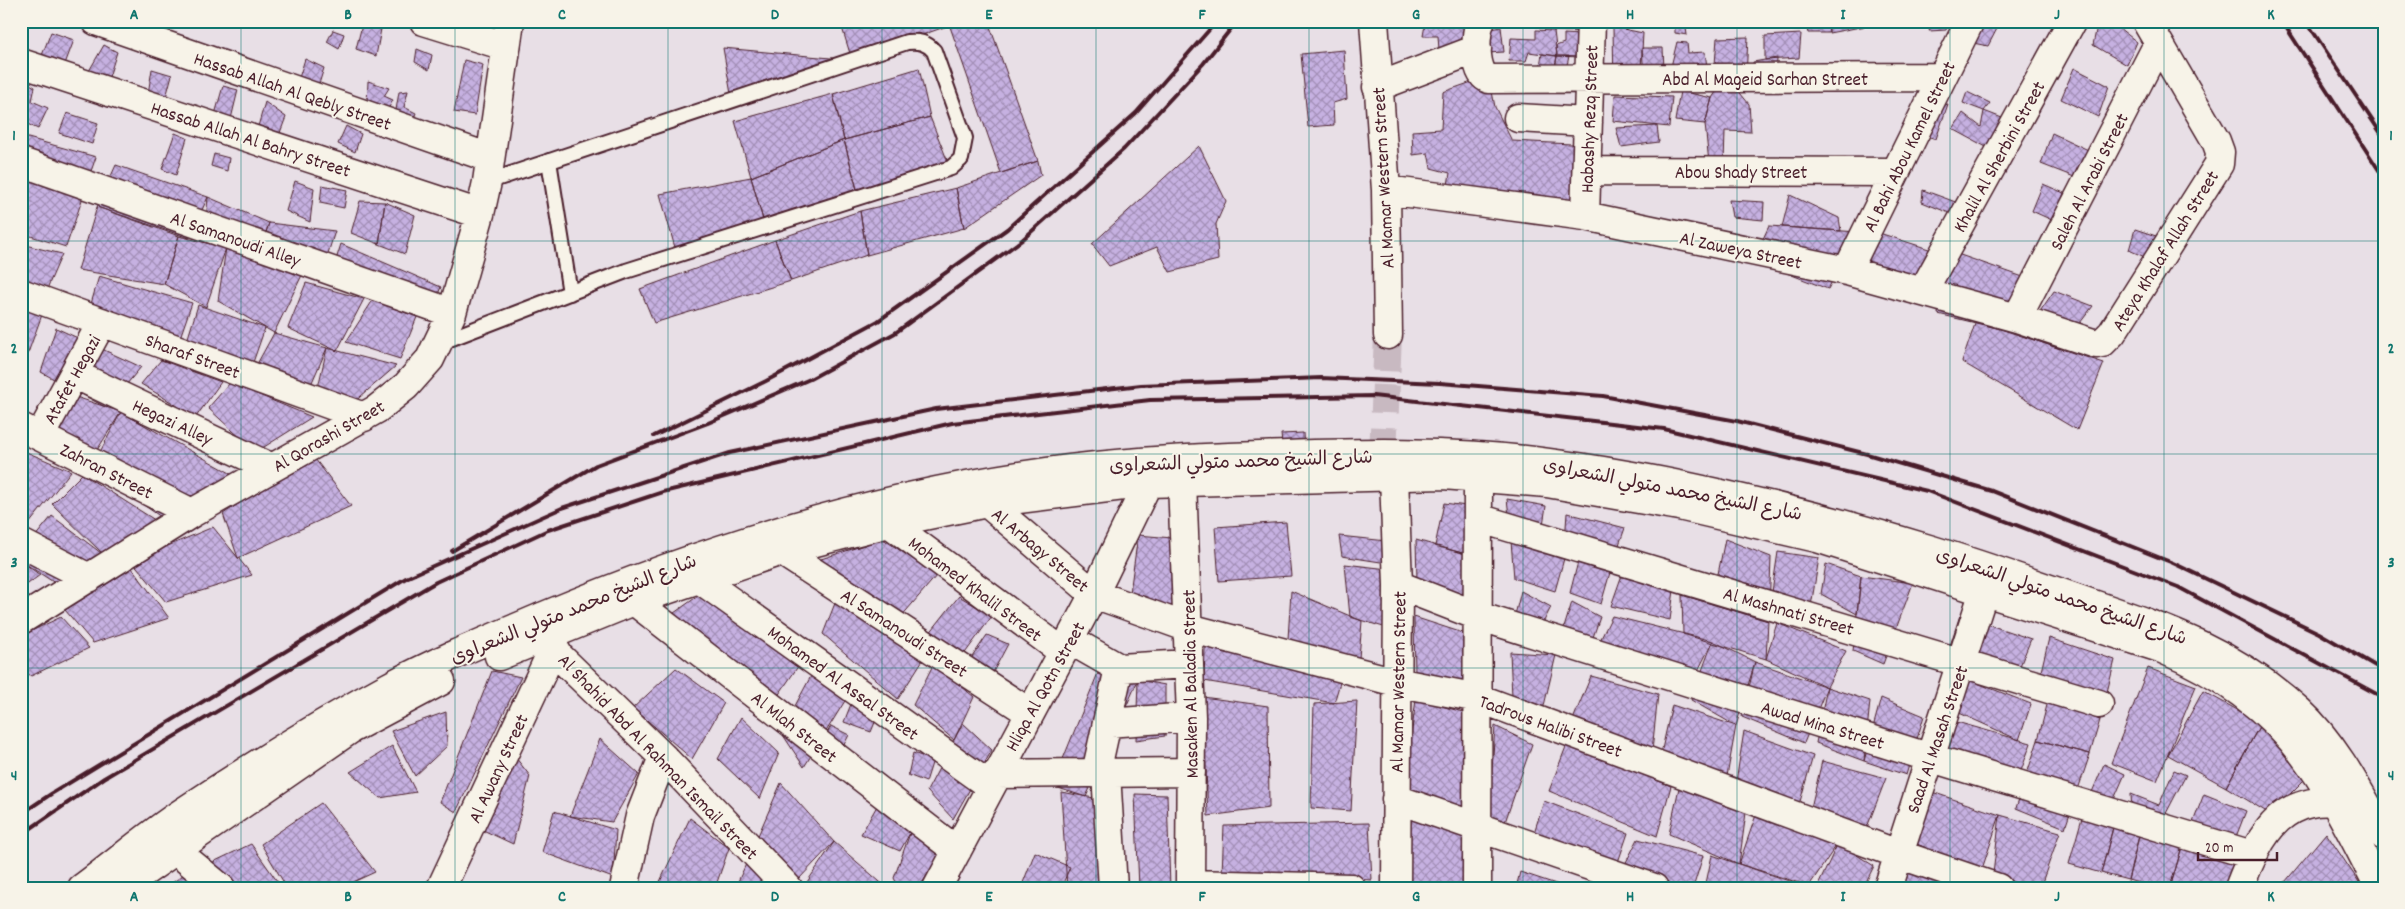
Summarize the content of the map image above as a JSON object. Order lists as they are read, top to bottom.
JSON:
{
  "streets": {
    "street": [
      "Abd Al Mageid Sarhan Street",
      "Hassab Allah Al Qebly Street",
      "Habashy Rezq Street",
      "Hassab Allah Al Bahry Street",
      "Al Bahi Abou Kamel Street",
      "Khalil Al Sherbini Street",
      "Abou Shady Street",
      "Al Mamar Western Street",
      "Saleh Al Arabi Street",
      "Al Samanoudi Alley",
      "Al Zaweya Street",
      "Ateya Khalaf Allah Street",
      "Sharaf Street",
      "Atafet Hegazi",
      "Hegazi Alley",
      "Al Qorashi Street",
      "شارع الشيخ محمد متولي الشعراوى",
      "Zahran Street",
      "Al Arbagy Street",
      "Mohamed Khalil Street",
      "Al Mashnati Street",
      "Al Samanoudi Street",
      "Mohamed Al Assal Street",
      "Masaken Al Baladia Street",
      "Hliqa Al Qotn Street",
      "Awad Mina Street",
      "Tadrous Halibi Street",
      "Al Mlah Street",
      "Saad Al Masah Street",
      "Al Shahid Abd Al Rahman Ismail Street",
      "Al Awany Street"
    ]
  },
  "crossings": [
    ["Abd Al Mageid Sarhan Street", "Habashy Rezq Street"],
    ["Abd Al Mageid Sarhan Street", "Al Bahi Abou Kamel Street"],
    ["Hassab Allah Al Qebly Street", "Al Qorashi Street"],
    ["Habashy Rezq Street", "Abou Shady Street"],
    ["Habashy Rezq Street", "Al Zaweya Street"],
    ["Hassab Allah Al Bahry Street", "Al Qorashi Street"],
    ["Al Bahi Abou Kamel Street", "Abou Shady Street"],
    ["Al Bahi Abou Kamel Street", "Al Zaweya Street"],
    ["Khalil Al Sherbini Street", "Al Zaweya Street"],
    ["Al Mamar Western Street", "Al Zaweya Street"],
    ["Al Mamar Western Street", "شارع الشيخ محمد متولي الشعراوى"],
    ["Al Mamar Western Street", "Awad Mina Street"],
    ["Al Mamar Western Street", "Tadrous Halibi Street"],
    ["Saleh Al Arabi Street", "Al Zaweya Street"],
    ["Saleh Al Arabi Street", "Ateya Khalaf Allah Street"],
    ["Al Samanoudi Alley", "Al Qorashi Street"],
    ["Al Zaweya Street", "Ateya Khalaf Allah Street"],
    ["Sharaf Street", "Atafet Hegazi"],
    ["Sharaf Street", "Al Qorashi Street"],
    ["Atafet Hegazi", "Hegazi Alley"],
    ["Atafet Hegazi", "Zahran Street"],
    ["Hegazi Alley", "Al Qorashi Street"],
    ["Al Qorashi Street", "Zahran Street"],
    ["شارع الشيخ محمد متولي الشعراوى", "Al Arbagy Street"],
    ["شارع الشيخ محمد متولي الشعراوى", "Mohamed Khalil Street"],
    ["شارع الشيخ محمد متولي الشعراوى", "Al Samanoudi Street"],
    ["شارع الشيخ محمد متولي الشعراوى", "Mohamed Al Assal Street"],
    ["شارع الشيخ محمد متولي الشعراوى", "Masaken Al Baladia Street"],
    ["شارع الشيخ محمد متولي الشعراوى", "Hliqa Al Qotn Street"],
    ["شارع الشيخ محمد متولي الشعراوى", "Al Mlah Street"],
    ["شارع الشيخ محمد متولي الشعراوى", "Saad Al Masah Street"],
    ["شارع الشيخ محمد متولي الشعراوى", "Al Shahid Abd Al Rahman Ismail Street"],
    ["شارع الشيخ محمد متولي الشعراوى", "Al Awany Street"],
    ["Al Arbagy Street", "Hliqa Al Qotn Street"],
    ["Al Arbagy Street", "Tadrous Halibi Street"],
    ["Mohamed Khalil Street", "Hliqa Al Qotn Street"],
    ["Al Mashnati Street", "Saad Al Masah Street"],
    ["Al Samanoudi Street", "Hliqa Al Qotn Street"],
    ["Mohamed Al Assal Street", "Hliqa Al Qotn Street"],
    ["Masaken Al Baladia Street", "Tadrous Halibi Street"],
    ["Hliqa Al Qotn Street", "Tadrous Halibi Street"],
    ["Hliqa Al Qotn Street", "Al Mlah Street"],
    ["Awad Mina Street", "Saad Al Masah Street"],
    ["Tadrous Halibi Street", "Saad Al Masah Street"],
    ["Al Shahid Abd Al Rahman Ismail Street", "Al Awany Street"]
  ],
  "scale_bar": "20 m",
  "grid": {
    "columns": [
      "A",
      "B",
      "C",
      "D",
      "E",
      "F",
      "G",
      "H",
      "I",
      "J",
      "K"
    ],
    "rows": [
      "1",
      "2",
      "3",
      "4"
    ]
  }
}
